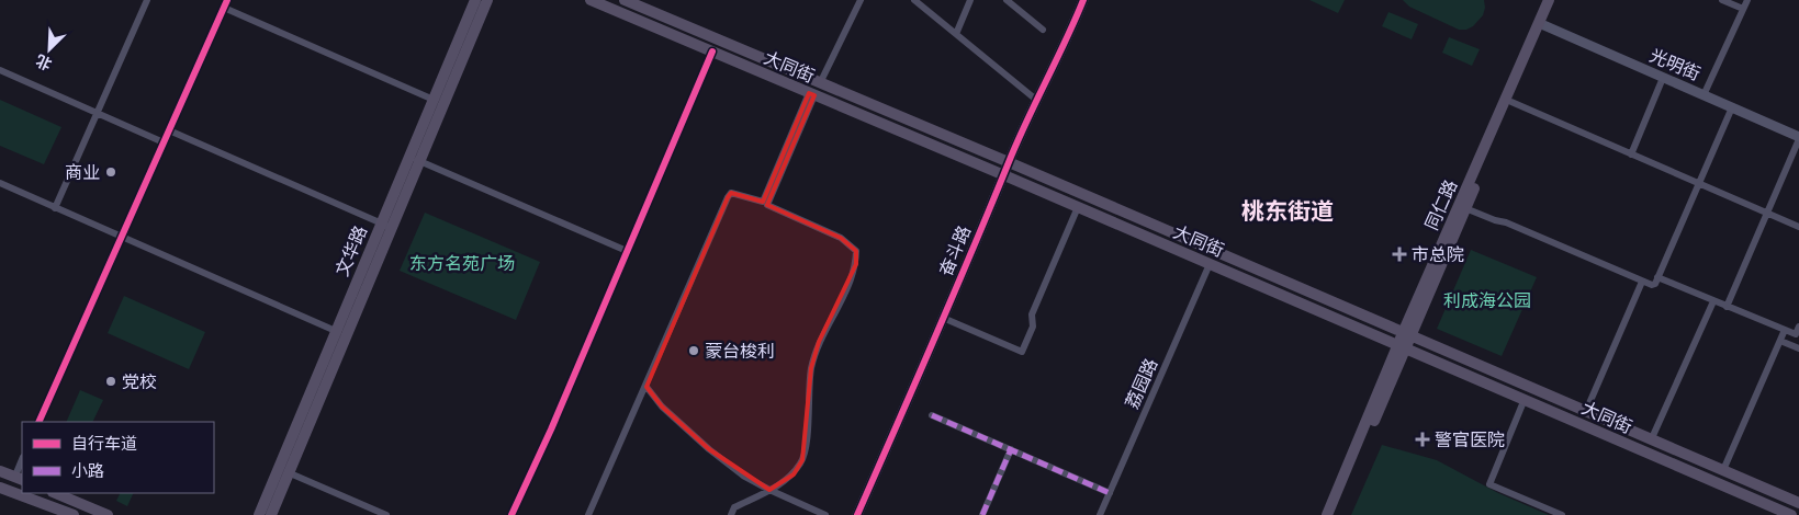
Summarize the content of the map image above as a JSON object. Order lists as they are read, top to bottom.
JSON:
{
  "streets": {
    "main road": ["大同街", "同仁路", "文华路"],
    "street": ["光明街", "奋斗路", "荔园路"]
  },
  "crossings": [
    ["光明街", "同仁路"],
    ["大同街", "同仁路"],
    ["大同街", "奋斗路"],
    ["大同街", "荔园路"]
  ],
  "districts": ["桃东街道"],
  "parks": ["东方名苑广场", "利成海公园"],
  "places": {
    "other": ["商业", "蒙台梭利", "党校"],
    "health": ["市总院", "警官医院"]
  },
  "legend": ["自行车道", "小路"],
  "north": "bottom left"
}
